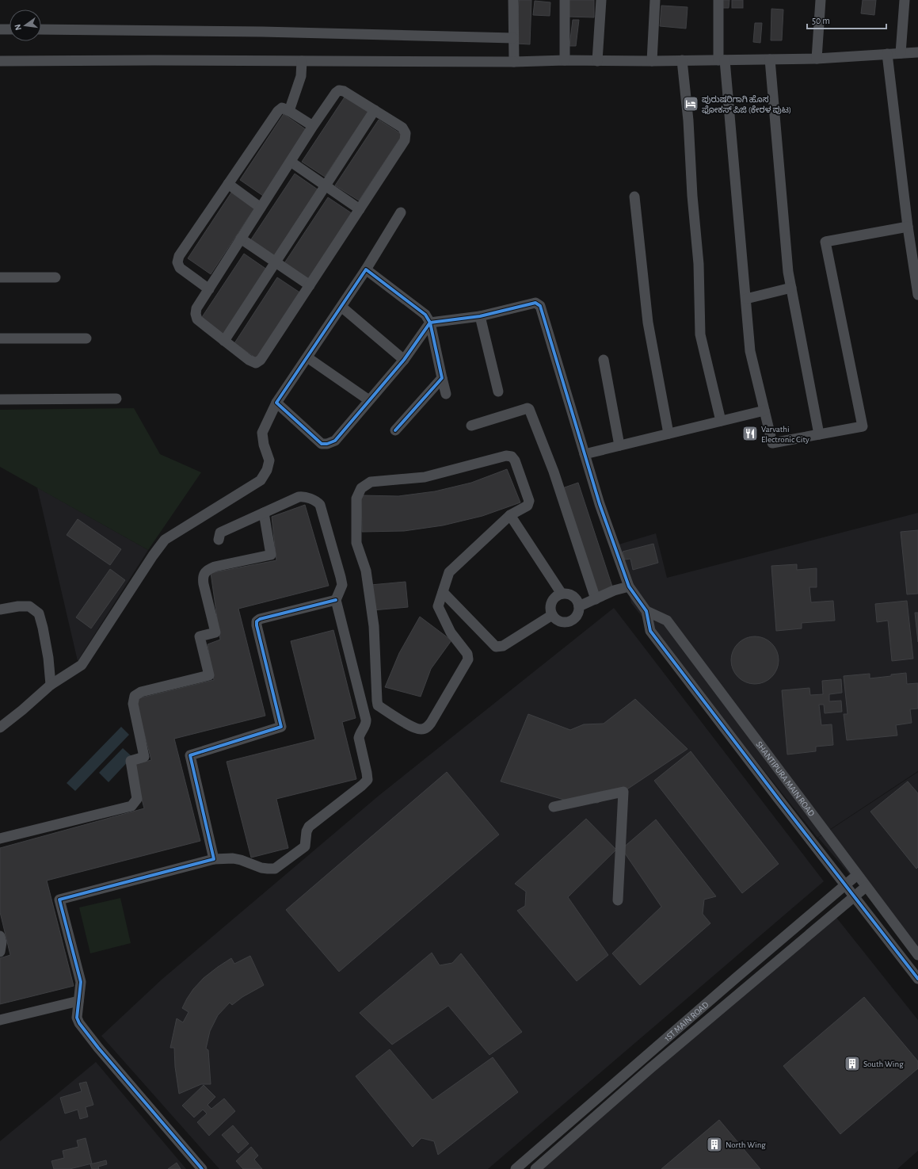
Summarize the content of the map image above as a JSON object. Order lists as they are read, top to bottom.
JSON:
{
  "streets": {
    "street": ["SHANTIPURA MAIN ROAD", "1ST MAIN ROAD"]
  },
  "crossings": [
    ["SHANTIPURA MAIN ROAD", "1ST MAIN ROAD"]
  ],
  "places": {
    "hotel": ["ಪುರುಷರಿಗಾಗಿ ಹೊಸ ಫೋಕಸ್ ಪಿಜಿ (ಕೇರಳ ಪುಟ)"],
    "restaurant": ["Varvathi Electronic City"],
    "building": ["South Wing", "North Wing"]
  },
  "scale_bar": "50 m",
  "north": "left"
}
